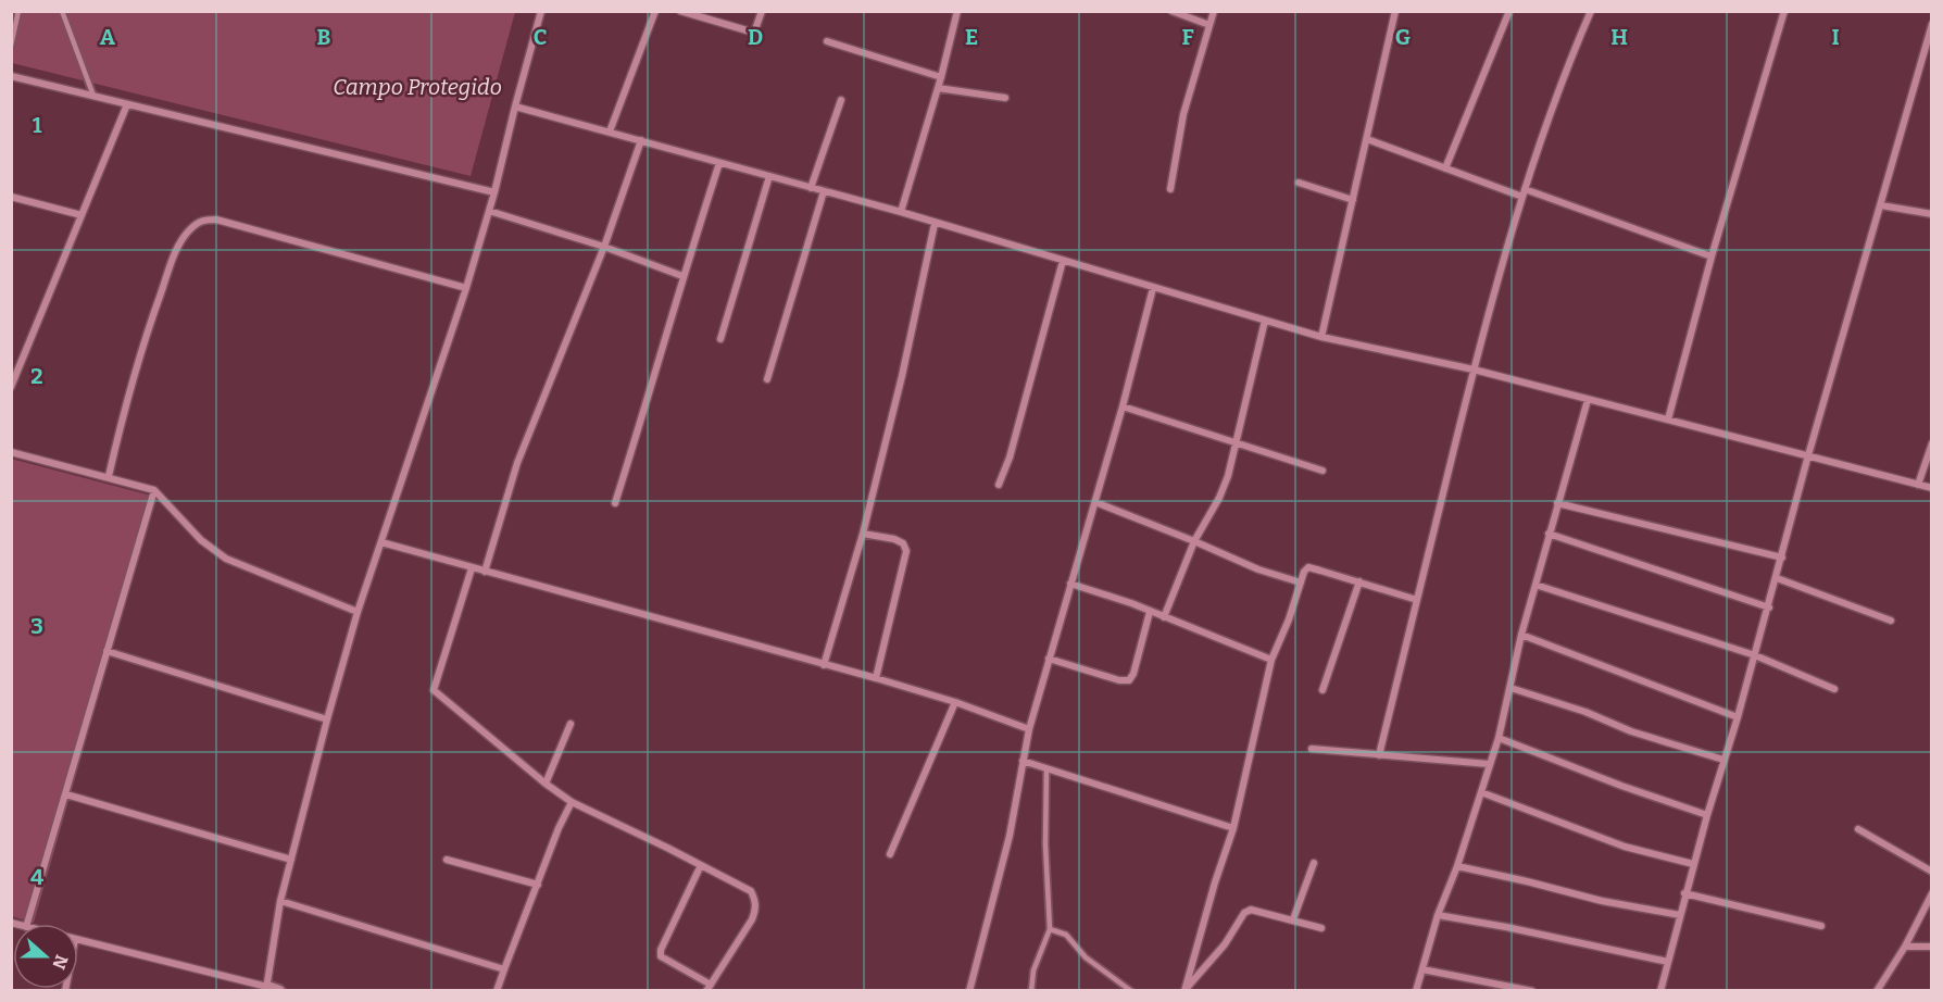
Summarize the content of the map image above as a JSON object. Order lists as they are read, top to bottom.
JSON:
{
  "parks": ["Campo Protegido"],
  "north": "right",
  "grid": {
    "columns": [
      "A",
      "B",
      "C",
      "D",
      "E",
      "F",
      "G",
      "H",
      "I"
    ],
    "rows": [
      "1",
      "2",
      "3",
      "4"
    ]
  }
}
